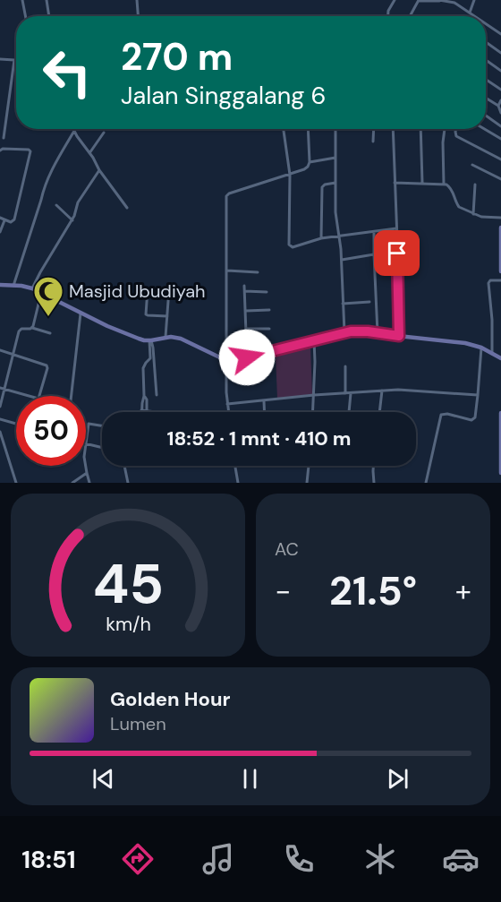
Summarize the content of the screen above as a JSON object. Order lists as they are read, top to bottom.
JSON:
{
  "places": {
    "mosque": ["Masjid Ubudiyah"]
  },
  "page": {
    "turn": ["270 m", "Jalan Singgalang 6"],
    "limit": "50",
    "trip": "18:52 · 1 mnt · 410 m",
    "tile": "AC",
    "heat": ["−", "21.5°", "+"],
    "song": ["Golden Hour", "Lumen"],
    "tabs": "18:51",
    "gauge": ["45", "km/h"]
  }
}
